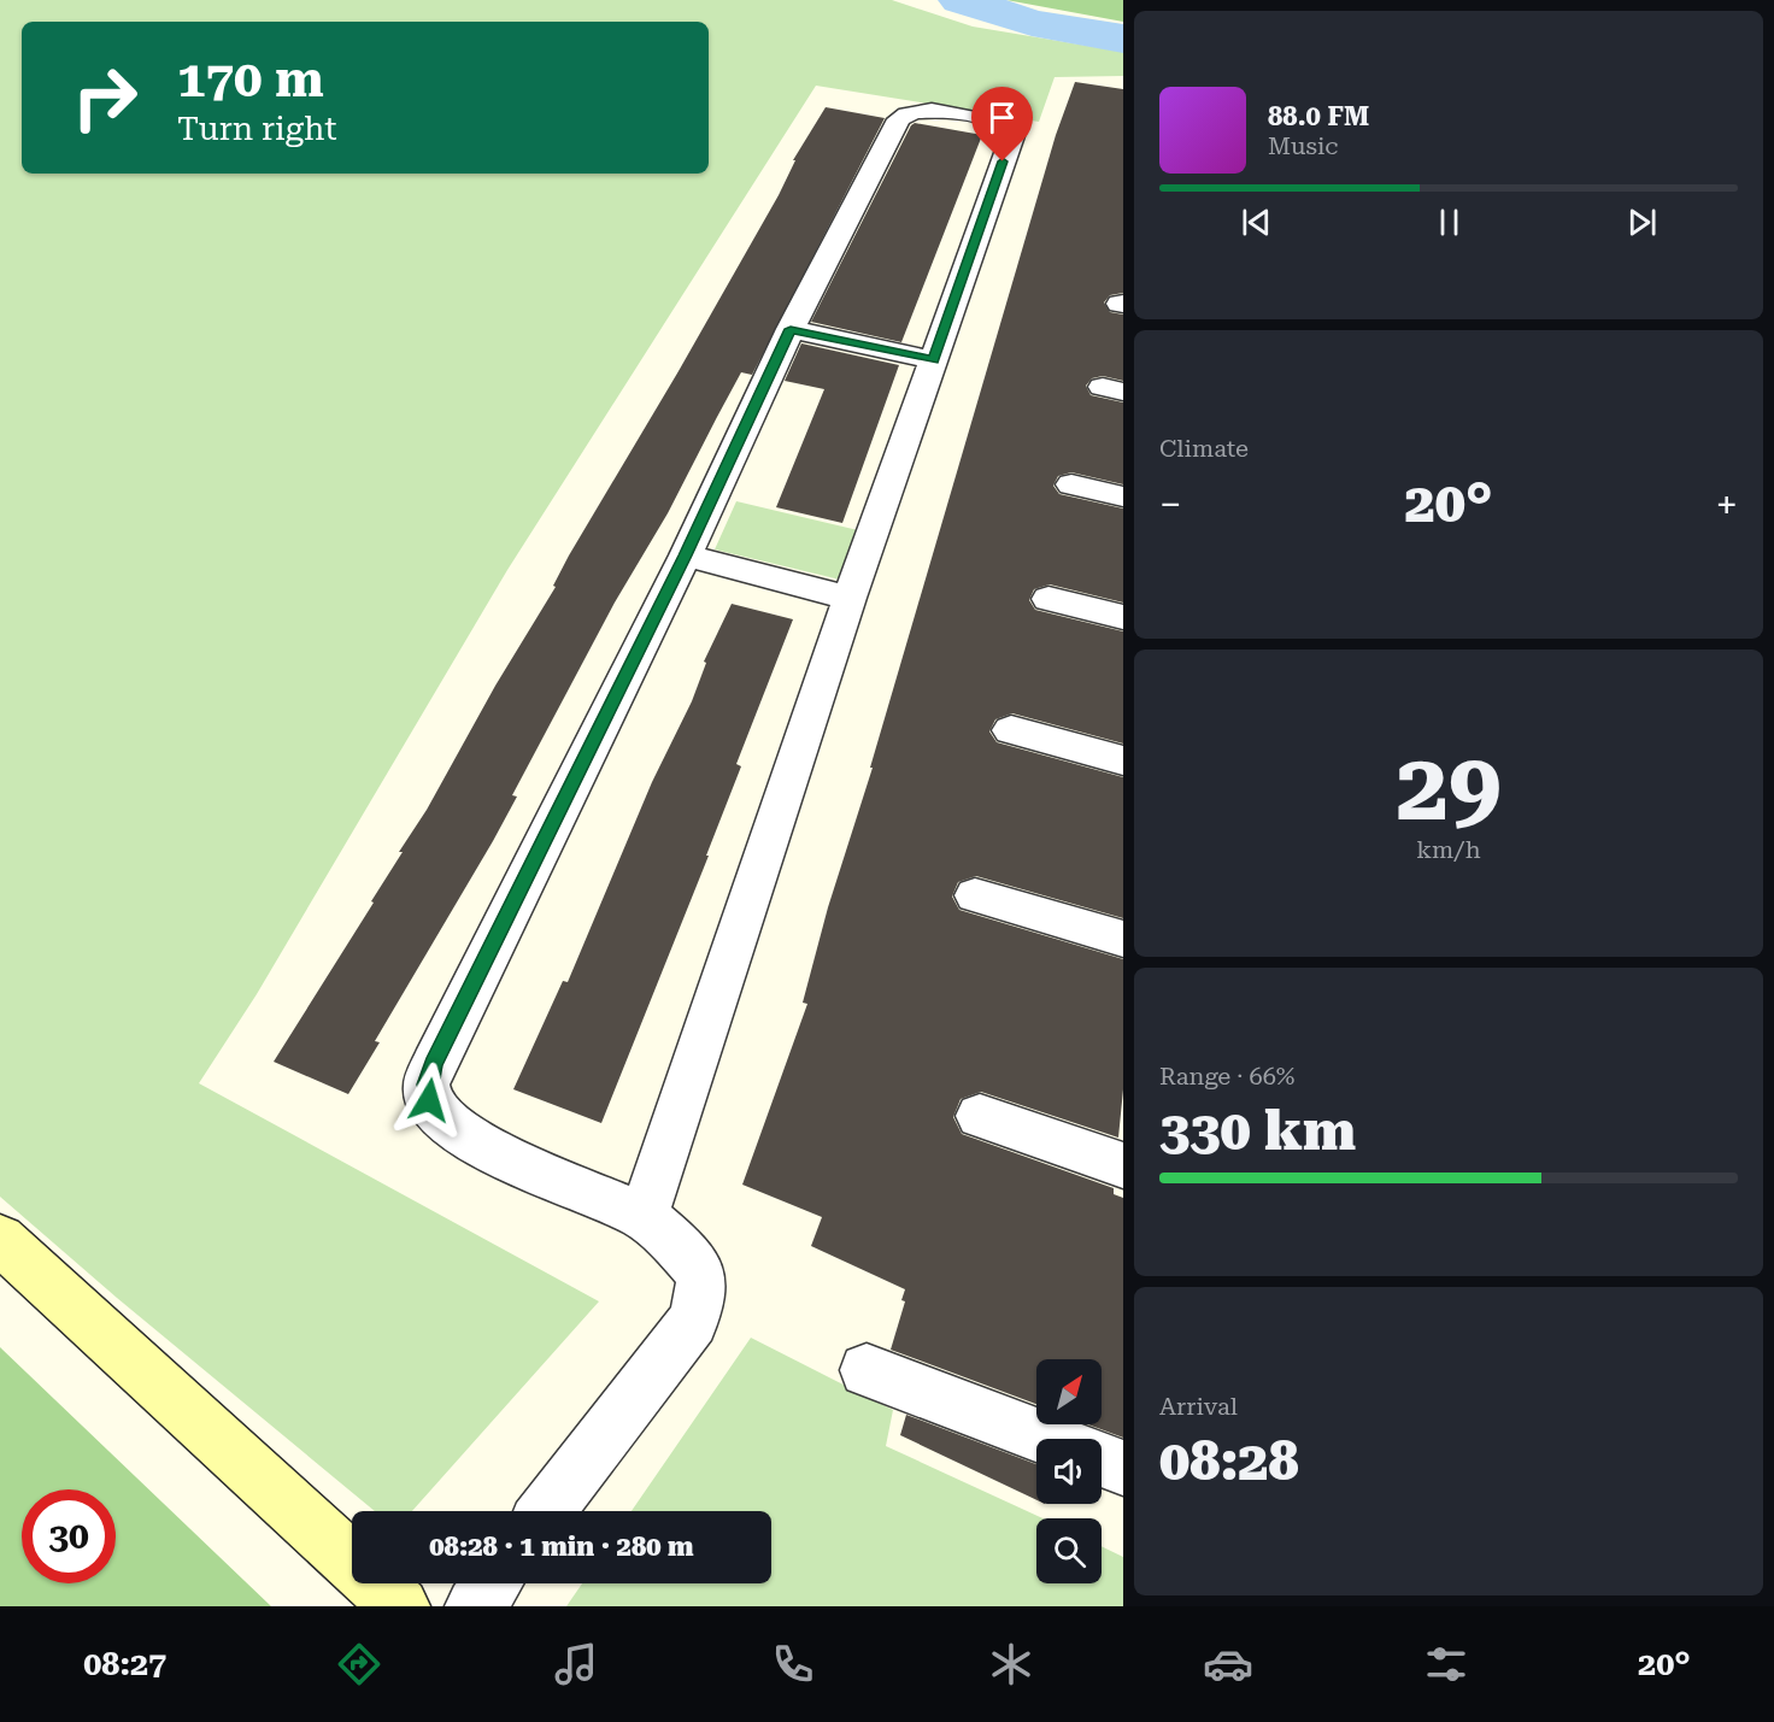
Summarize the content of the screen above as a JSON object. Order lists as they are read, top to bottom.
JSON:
{
  "north": "top right",
  "page": {
    "turn": ["170 m", "Turn right"],
    "song": ["88.0 FM", "Music"],
    "tile": [
      "Climate",
      ["29", "km/h"],
      ["Range · 66%", "330 km"],
      ["Arrival", "08:28"]
    ],
    "heat": ["−", "20°", "+"],
    "limit": "30",
    "trip": "08:28 · 1 min · 280 m",
    "tabs": ["08:27", "20°"]
  }
}
